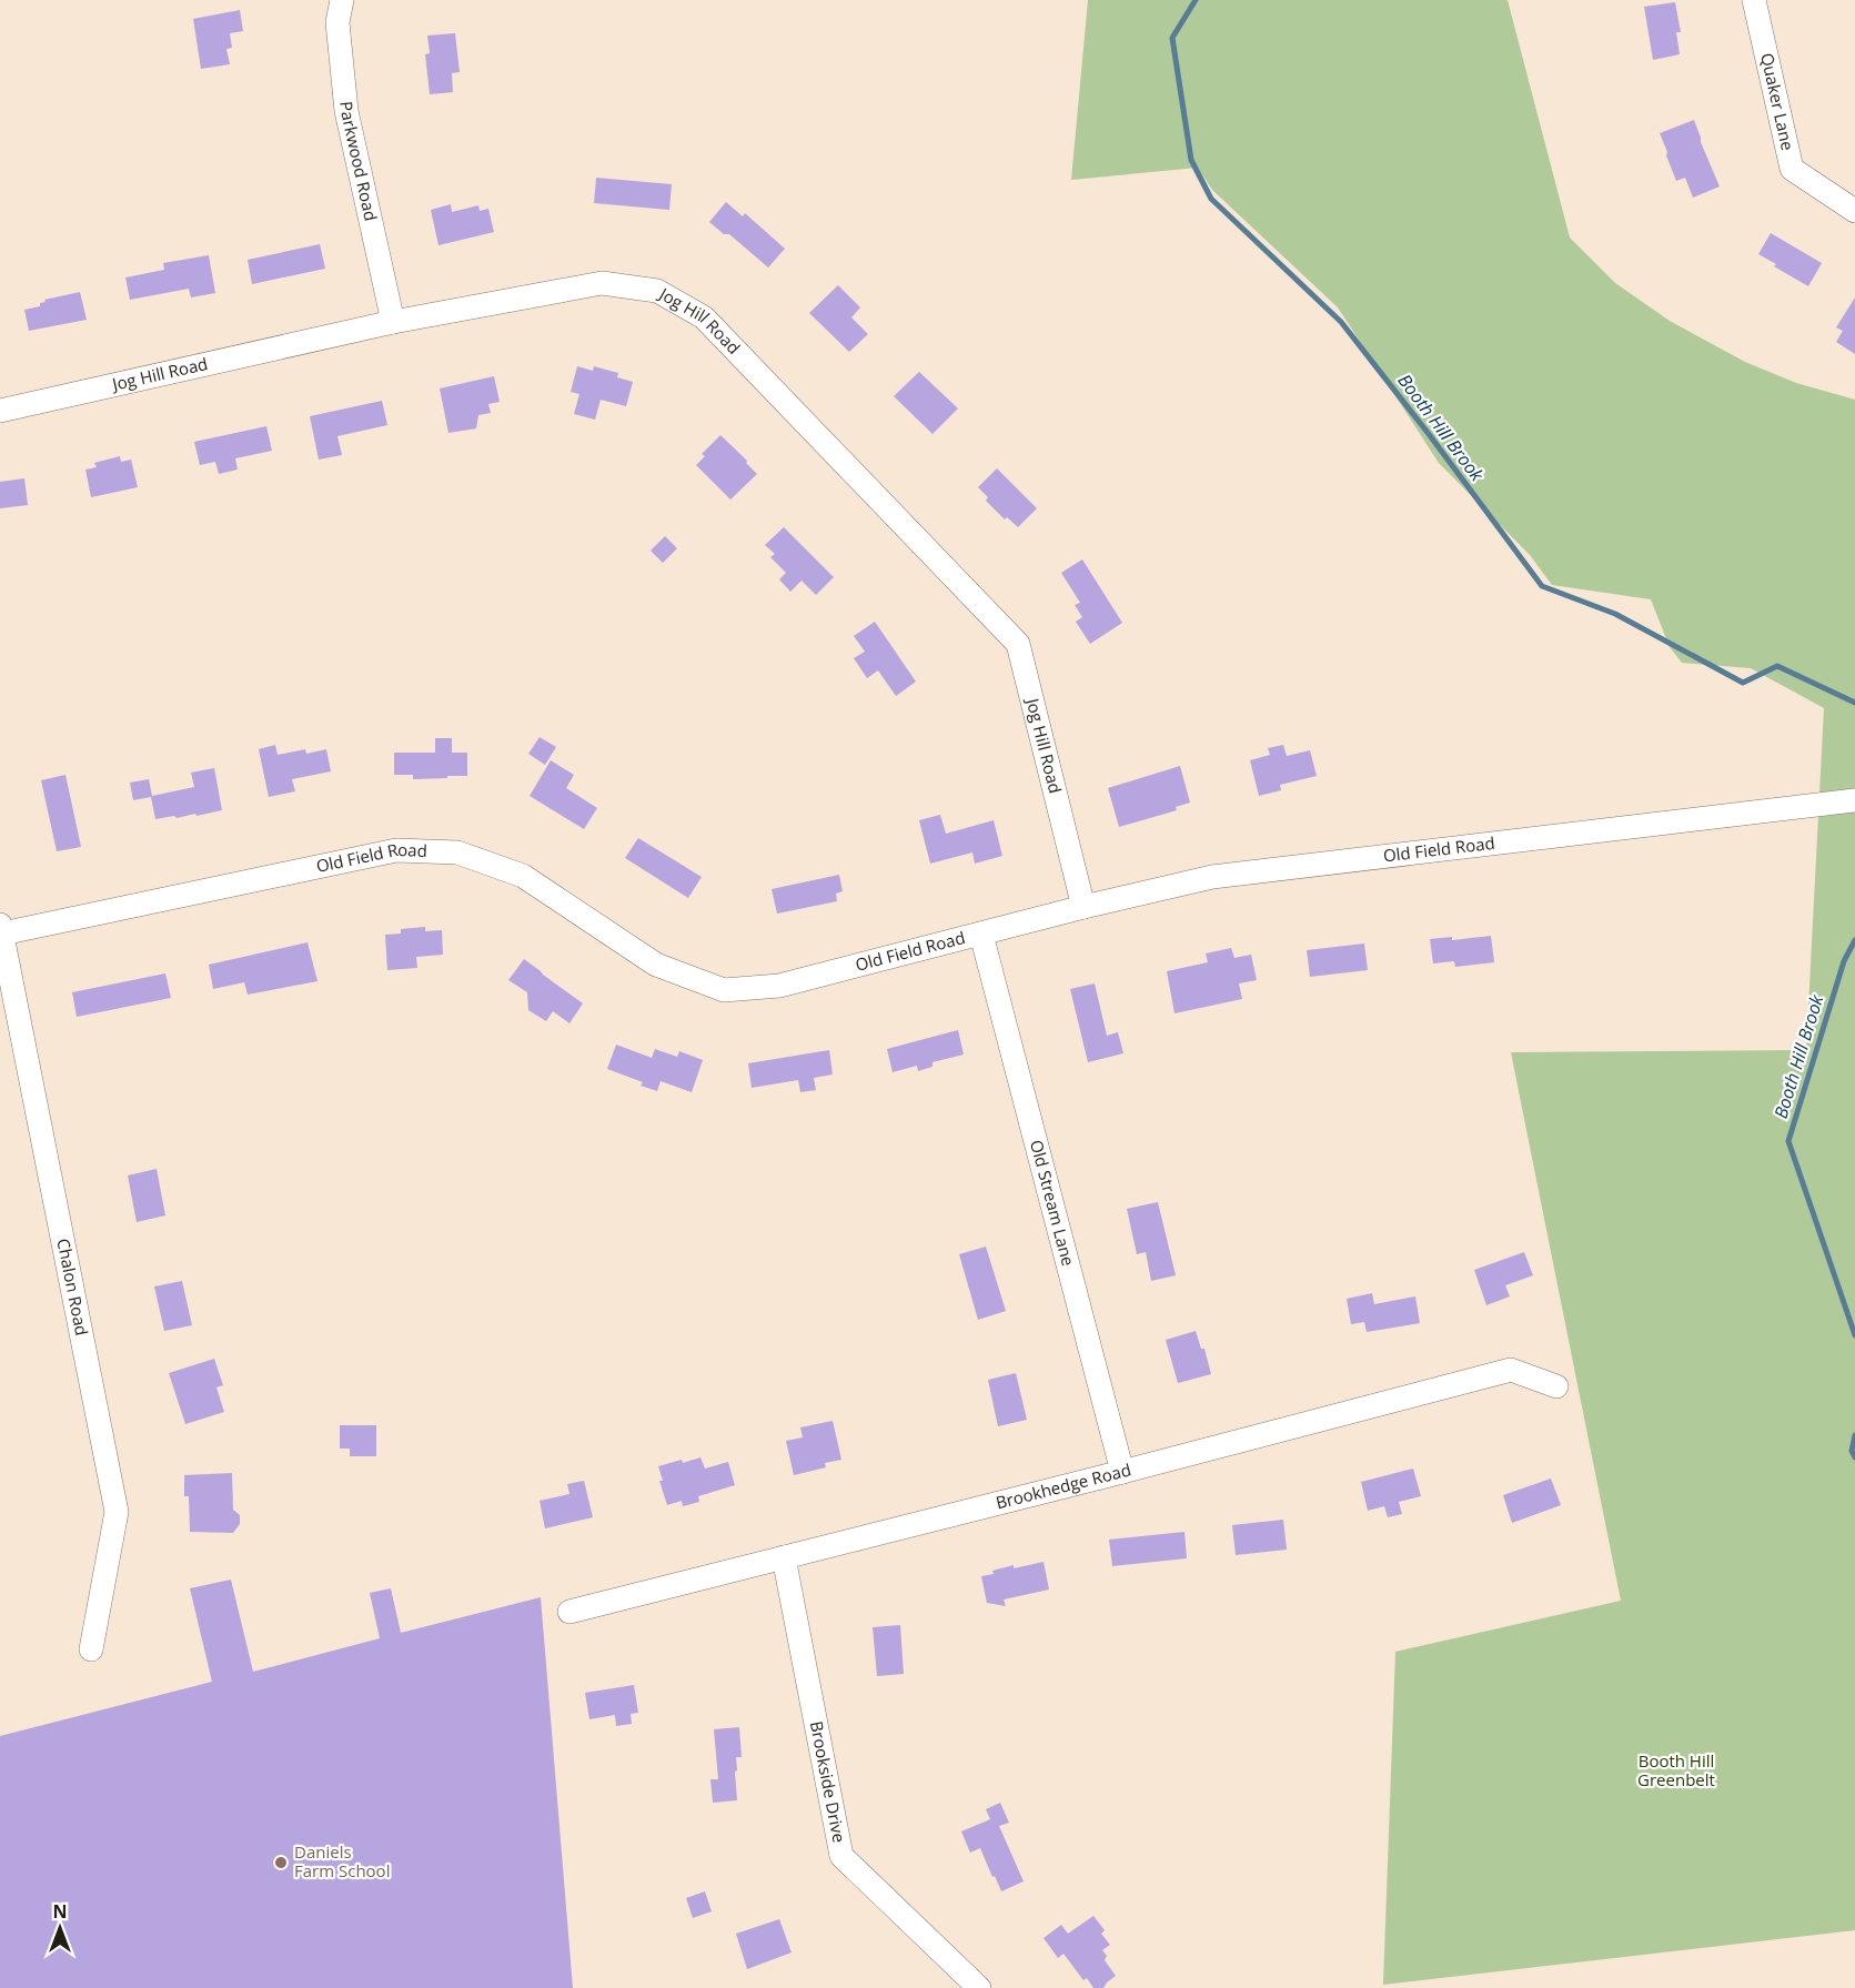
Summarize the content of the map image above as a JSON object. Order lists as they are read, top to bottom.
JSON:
{
  "streets": {
    "street": [
      "Quaker Lane",
      "Parkwood Road",
      "Jog Hill Road",
      "Old Field Road",
      "Old Stream Lane",
      "Chalon Road",
      "Brookhedge Road",
      "Brookside Drive"
    ]
  },
  "crossings": [
    ["Parkwood Road", "Jog Hill Road"],
    ["Jog Hill Road", "Old Field Road"],
    ["Old Field Road", "Old Stream Lane"],
    ["Old Field Road", "Chalon Road"],
    ["Old Stream Lane", "Brookhedge Road"],
    ["Brookhedge Road", "Brookside Drive"]
  ],
  "water": ["Booth Hill Brook"],
  "parks": ["Booth Hill Greenbelt"],
  "places": ["Daniels Farm School"],
  "north": "top"
}
